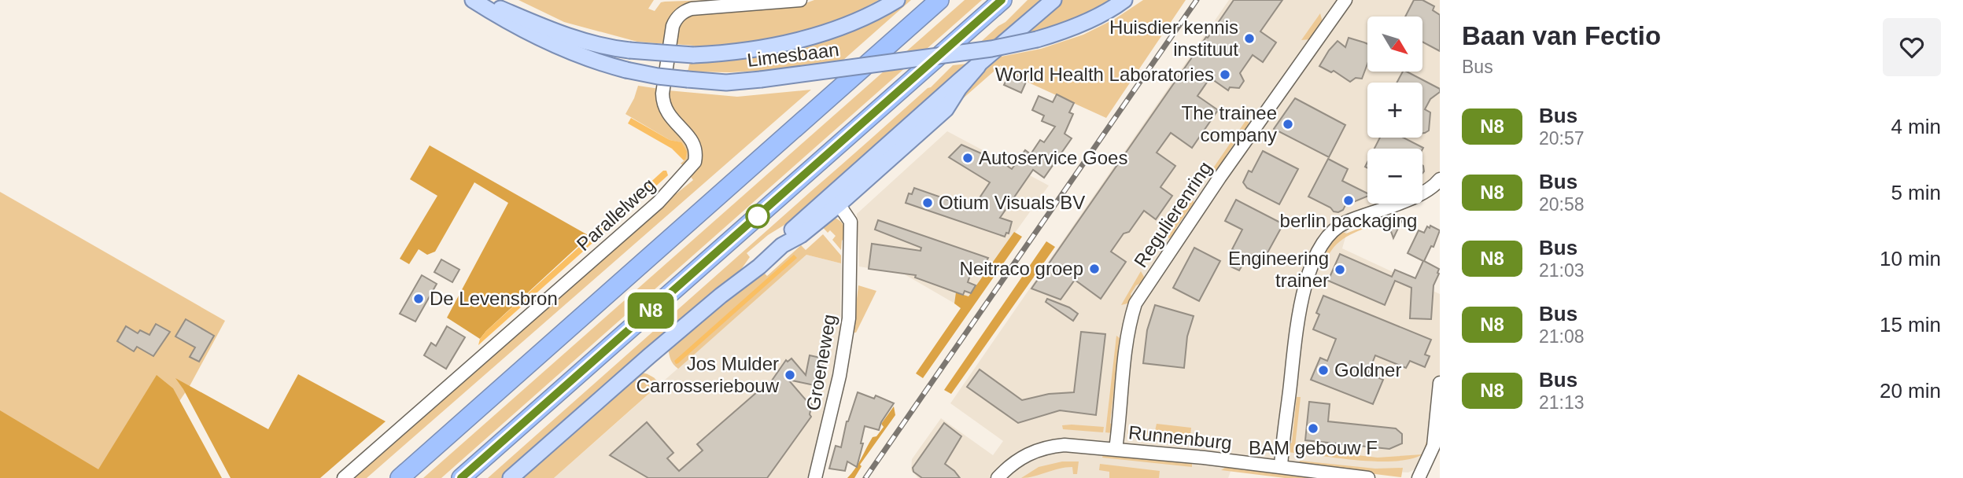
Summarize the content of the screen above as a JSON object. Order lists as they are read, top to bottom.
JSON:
{
  "streets": {
    "main road": ["Limesbaan"],
    "street": [
      "Parallelweg",
      "Regulierenring",
      "Groeneweg",
      "Runnenburg"
    ]
  },
  "crossings": [
    ["Regulierenring", "Runnenburg"]
  ],
  "places": [
    "Huisdier kennis instituut",
    "World Health Laboratories",
    "The trainee company",
    "Autoservice Goes",
    "berlin packaging",
    "Otium Visuals BV",
    "Neitraco groep",
    "Engineering trainer",
    "De Levensbron",
    "Goldner",
    "Jos Mulder Carrosseriebouw",
    "BAM gebouw F"
  ],
  "lines": ["bus line N8"],
  "north": "bottom right",
  "page": {
    "on_map": "N8",
    "heading": ["Baan van Fectio", "Bus"],
    "map_buttons": ["+", "−"],
    "list": [
      {
        "mark": "N8",
        "name": "Bus",
        "note": "20:57",
        "value": "4 min"
      },
      {
        "mark": "N8",
        "name": "Bus",
        "note": "20:58",
        "value": "5 min"
      },
      {
        "mark": "N8",
        "name": "Bus",
        "note": "21:03",
        "value": "10 min"
      },
      {
        "mark": "N8",
        "name": "Bus",
        "note": "21:08",
        "value": "15 min"
      },
      {
        "mark": "N8",
        "name": "Bus",
        "note": "21:13",
        "value": "20 min"
      }
    ]
  }
}
